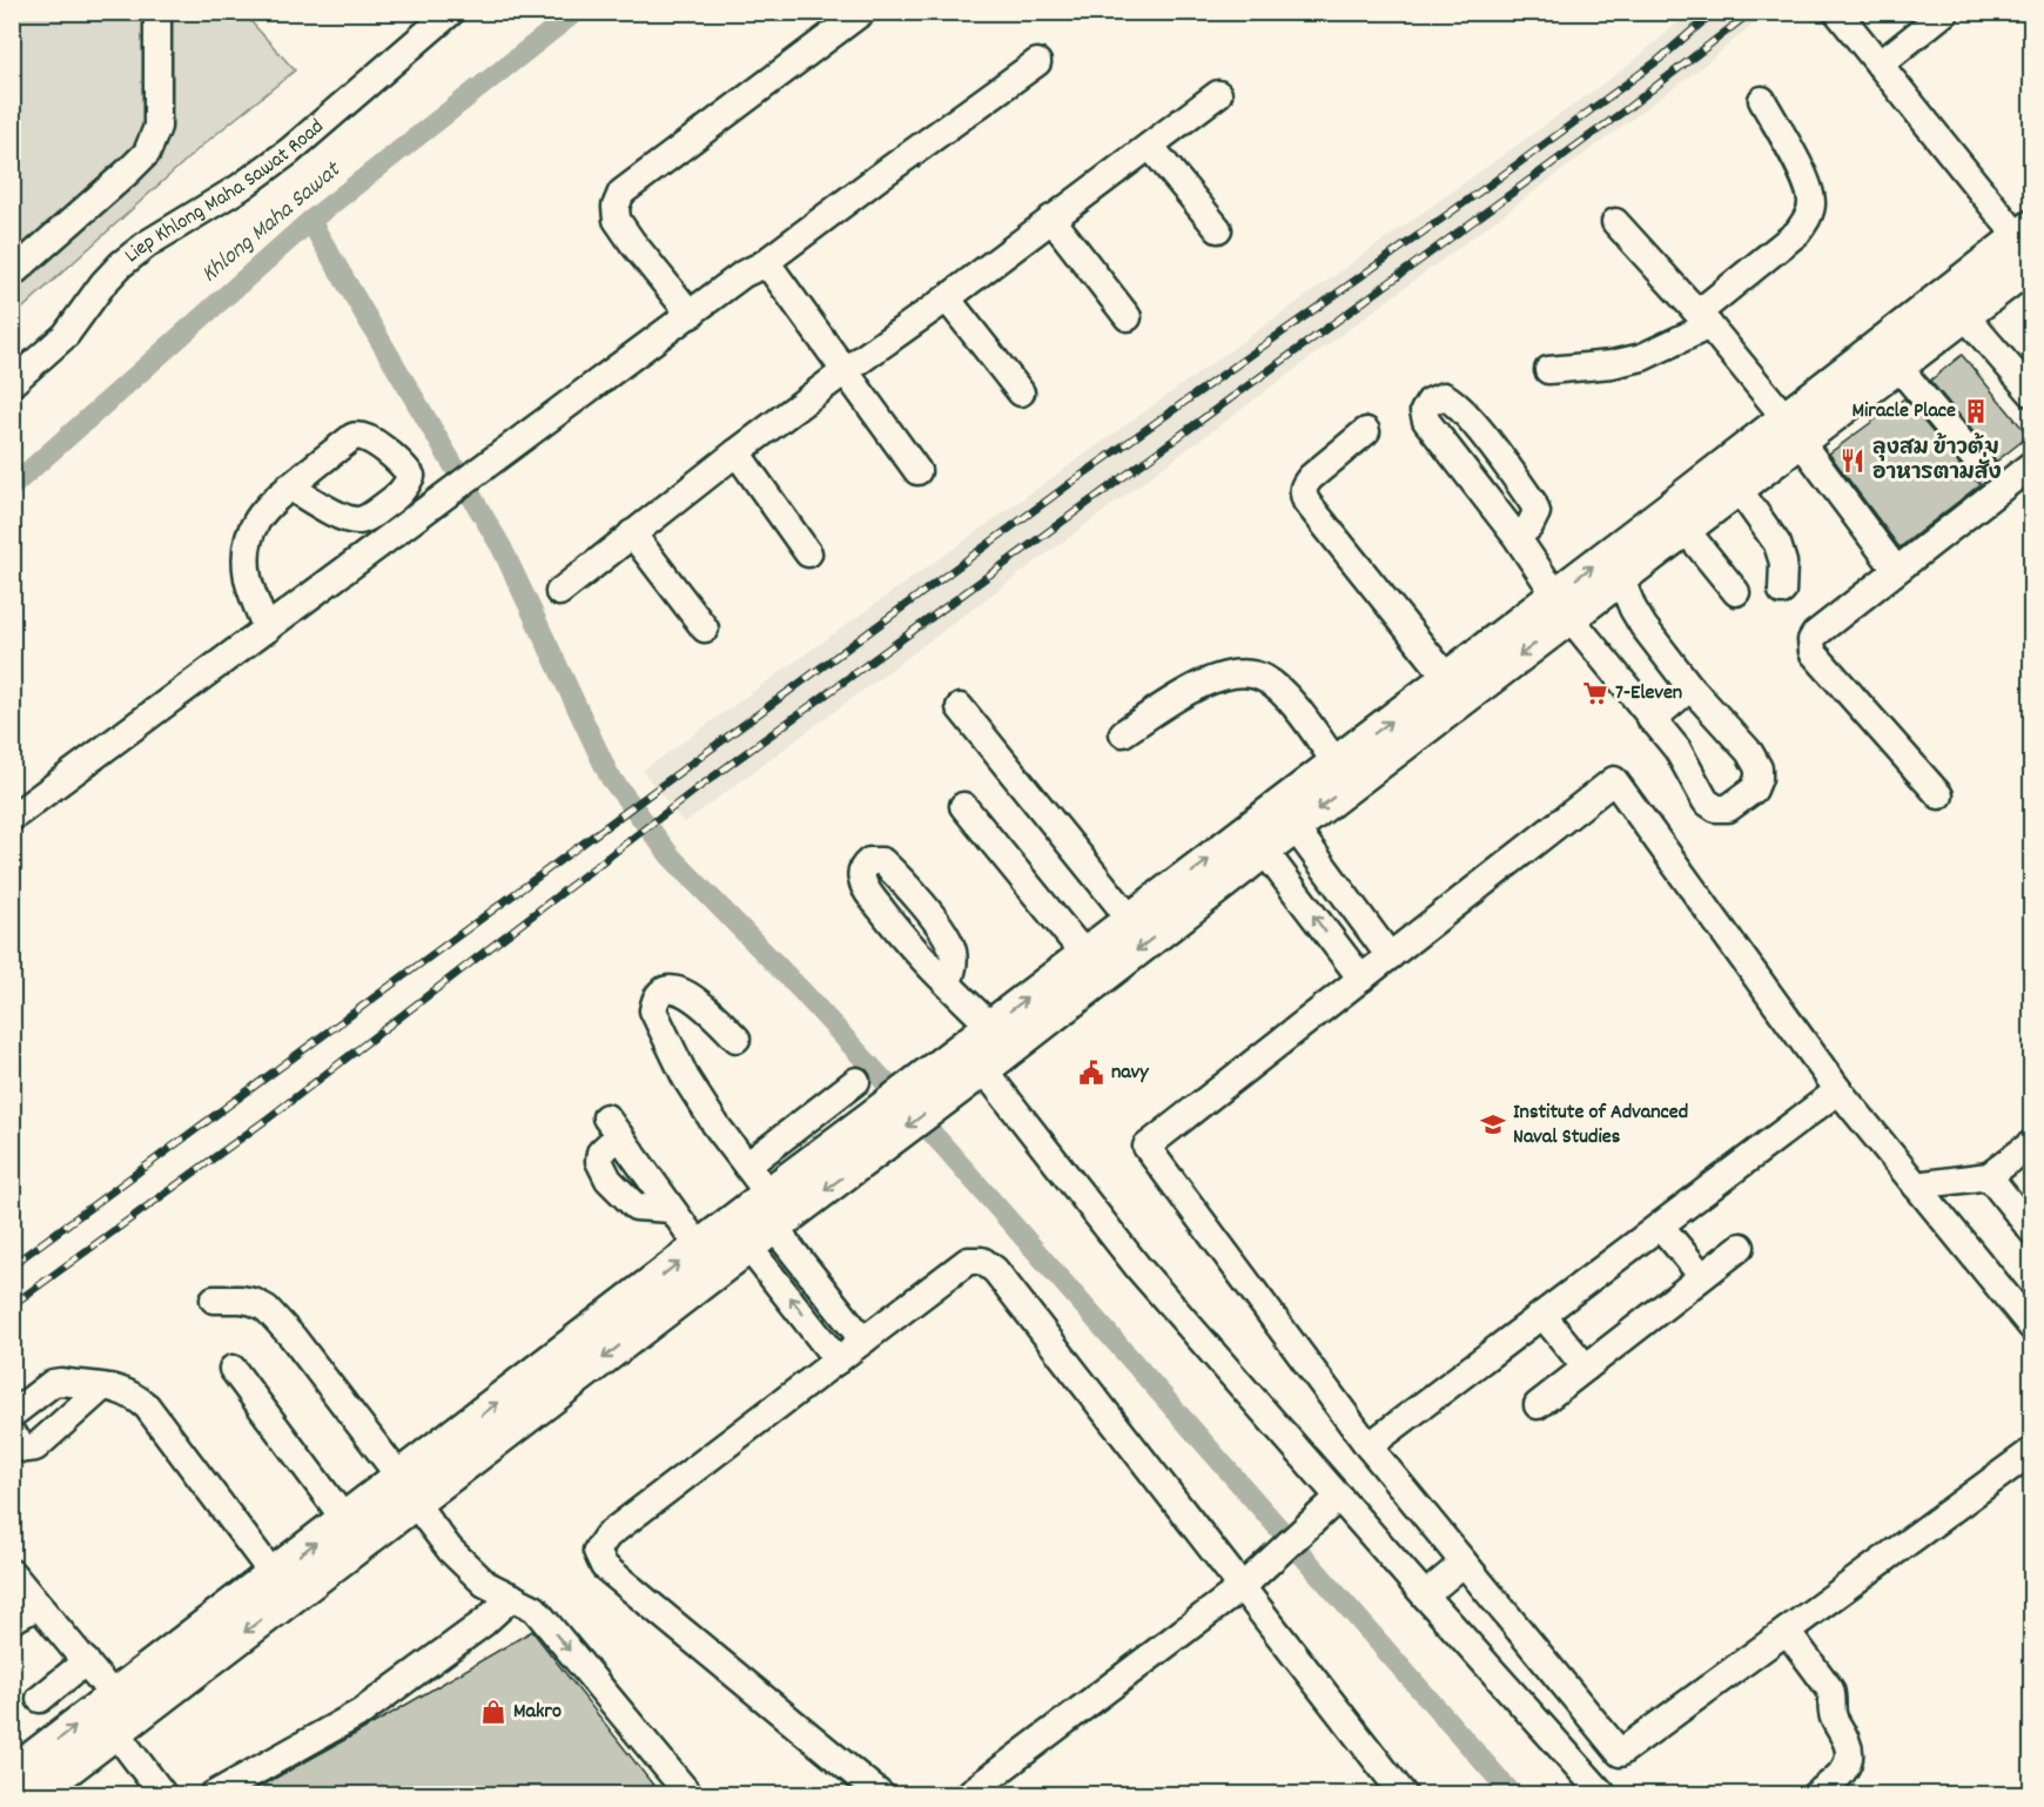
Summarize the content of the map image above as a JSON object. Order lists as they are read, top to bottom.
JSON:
{
  "streets": {
    "street": ["Liep Khlong Maha Sawat Road"]
  },
  "water": ["Khlong Maha Sawat"],
  "places": {
    "building": ["Miracle Place"],
    "restaurant": ["ลุงสม ข้าวต้ม อาหารตามสั่ง"],
    "supermarket": ["7-Eleven"],
    "public building": ["navy"],
    "school or university": ["Institute of Advanced Naval Studies"],
    "shop": ["Makro"]
  }
}
